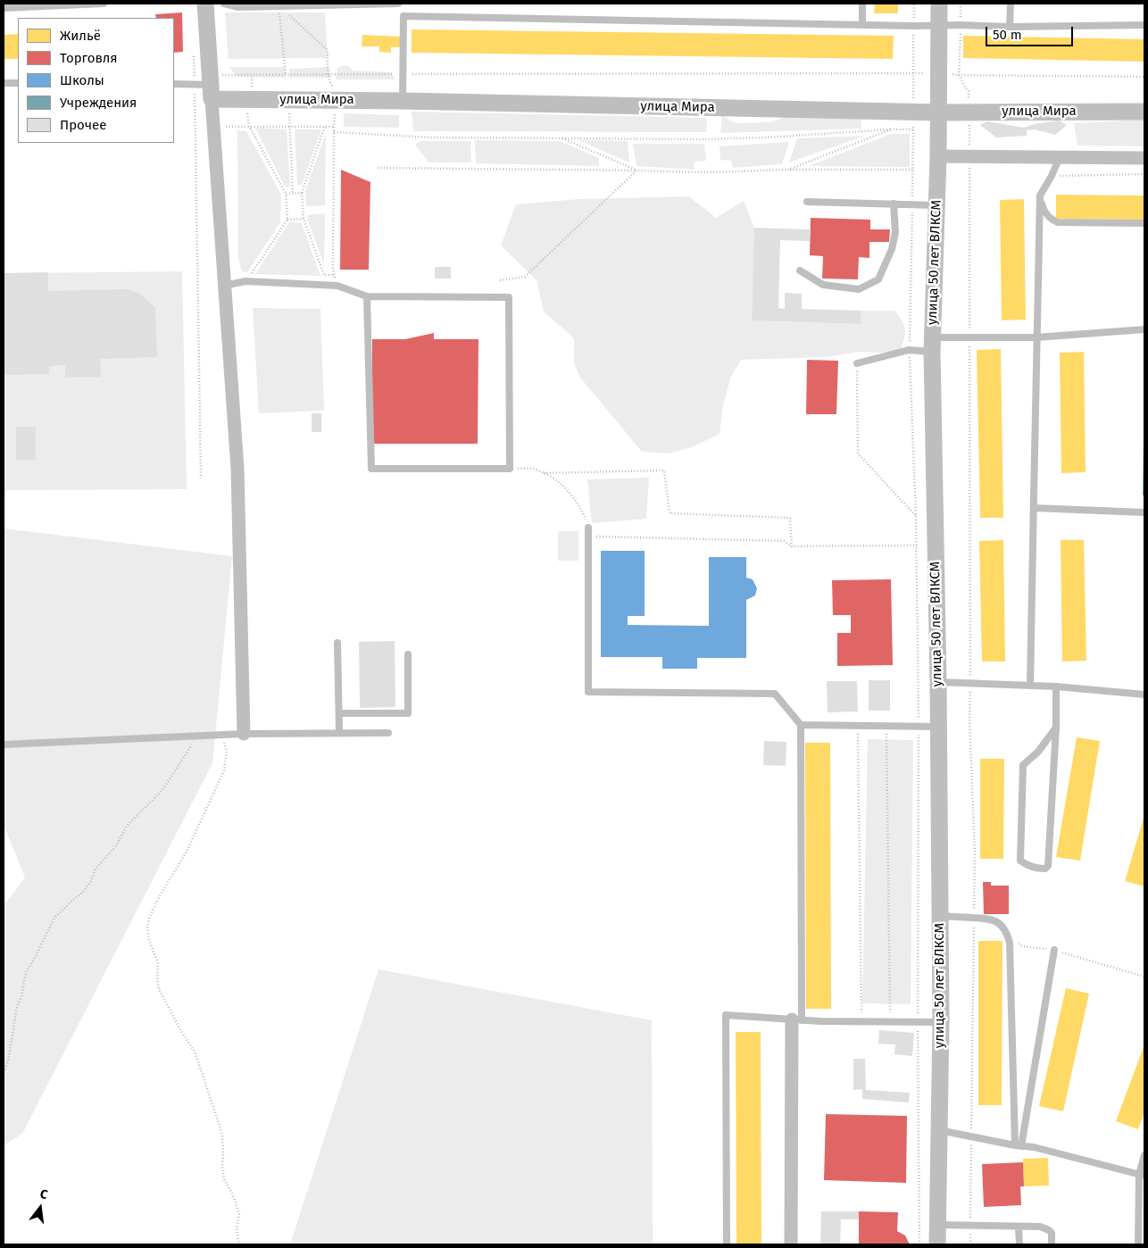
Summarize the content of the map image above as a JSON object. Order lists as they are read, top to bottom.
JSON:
{
  "streets": {
    "street": ["улица Мира", "улица 50 лет ВЛКСМ"]
  },
  "crossings": [
    ["улица Мира", "улица 50 лет ВЛКСМ"]
  ],
  "legend": [
    "Жильё",
    "Торговля",
    "Школы",
    "Учреждения",
    "Прочее"
  ],
  "scale_bar": "50 m",
  "north": "top"
}
